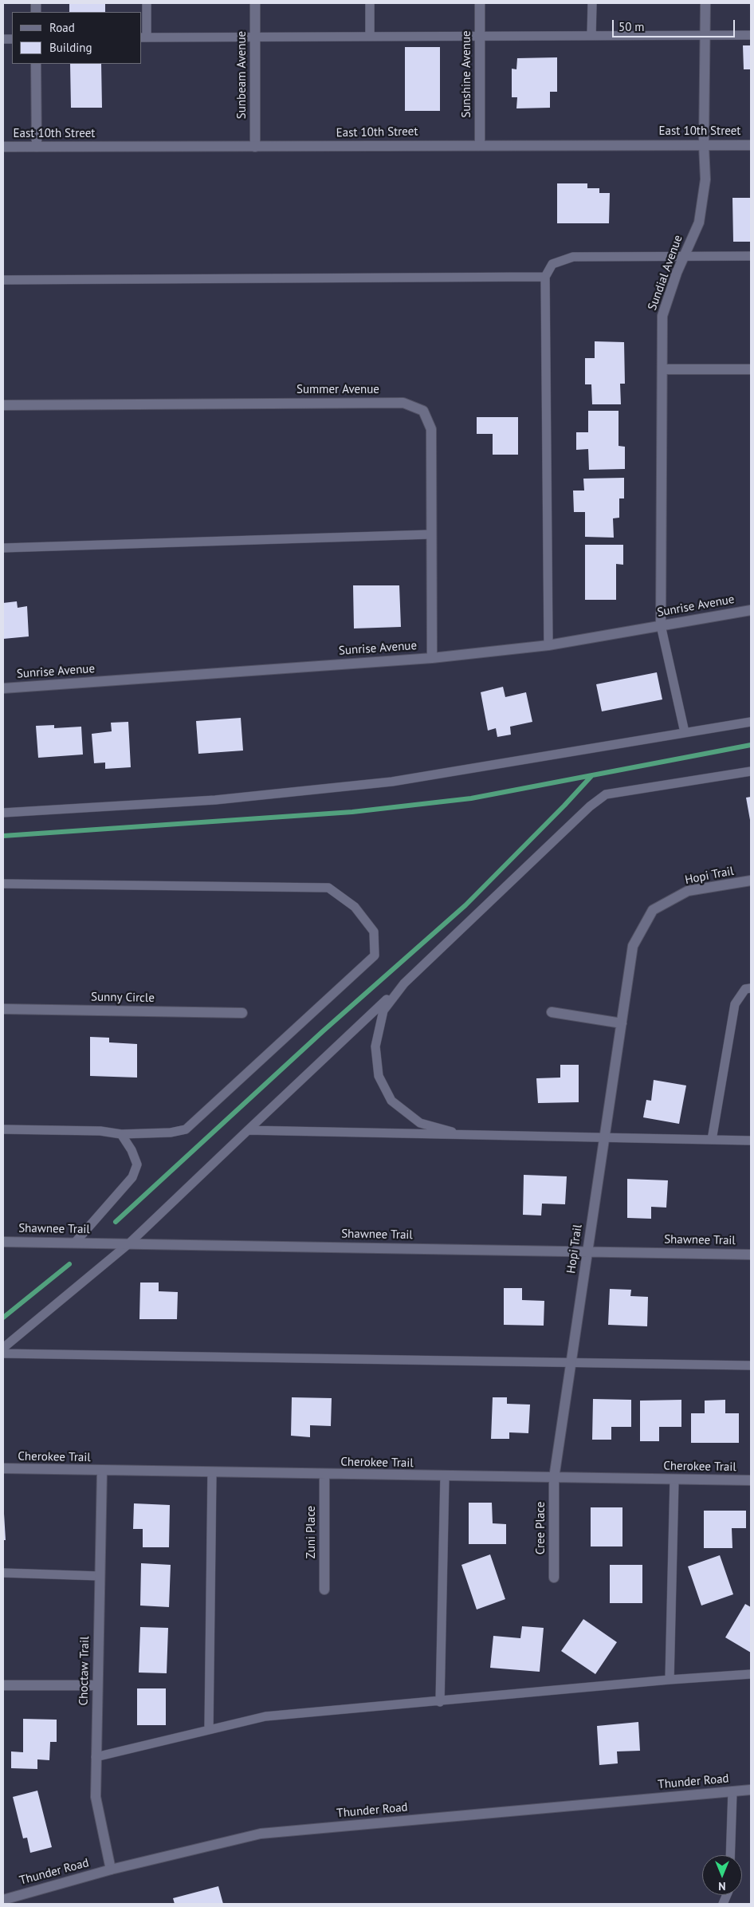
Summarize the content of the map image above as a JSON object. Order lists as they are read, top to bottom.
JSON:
{
  "streets": {
    "street": [
      "Sunshine Avenue",
      "Sunbeam Avenue",
      "East 10th Street",
      "Sundial Avenue",
      "Summer Avenue",
      "Sunrise Avenue",
      "Hopi Trail",
      "Sunny Circle",
      "Shawnee Trail",
      "Cherokee Trail",
      "Cree Place",
      "Zuni Place",
      "Choctaw Trail",
      "Thunder Road"
    ]
  },
  "crossings": [
    ["Sunshine Avenue", "East 10th Street"],
    ["Sunbeam Avenue", "East 10th Street"],
    ["East 10th Street", "Sundial Avenue"],
    ["Sundial Avenue", "Sunrise Avenue"],
    ["Summer Avenue", "Sunrise Avenue"],
    ["Hopi Trail", "Shawnee Trail"],
    ["Hopi Trail", "Cherokee Trail"],
    ["Hopi Trail", "Cree Place"],
    ["Cherokee Trail", "Cree Place"],
    ["Cherokee Trail", "Zuni Place"],
    ["Cherokee Trail", "Choctaw Trail"],
    ["Choctaw Trail", "Thunder Road"]
  ],
  "legend": ["Road", "Building"],
  "scale_bar": "50 m",
  "north": "bottom"
}
